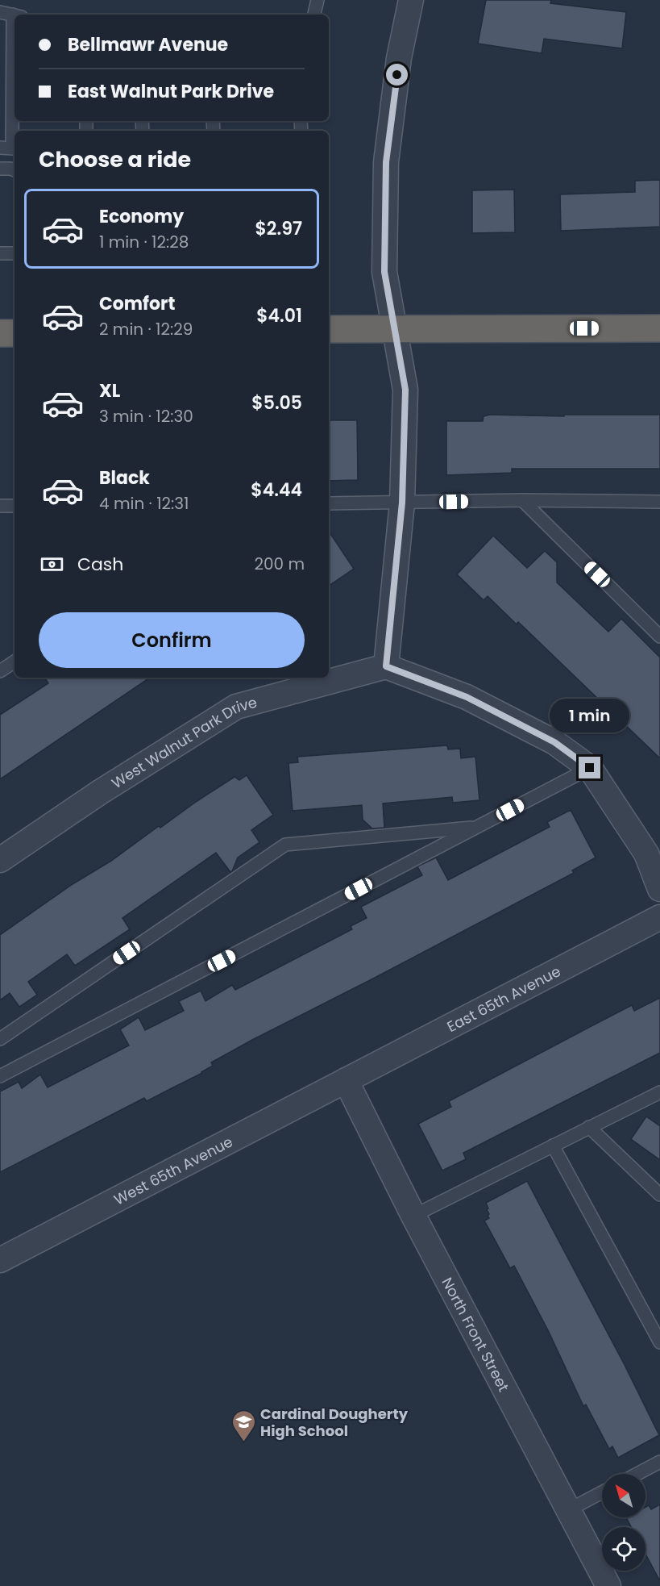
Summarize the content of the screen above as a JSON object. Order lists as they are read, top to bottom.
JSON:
{
  "streets": {
    "street": [
      "West Walnut Park Drive",
      "East 65th Avenue",
      "West 65th Avenue",
      "North Front Street"
    ]
  },
  "crossings": [
    ["East 65th Avenue", "West 65th Avenue"],
    ["East 65th Avenue", "North Front Street"],
    ["West 65th Avenue", "North Front Street"]
  ],
  "places": {
    "school or university": ["Cardinal Dougherty High School"]
  },
  "north": "top left",
  "page": {
    "banner": ["Bellmawr Avenue", "East Walnut Park Drive"],
    "heading": "Choose a ride",
    "list": [
      {
        "name": "Economy",
        "note": "1 min · 12:28",
        "value": "$2.97"
      },
      {
        "name": "Comfort",
        "note": "2 min · 12:29",
        "value": "$4.01"
      },
      {
        "name": "XL",
        "note": "3 min · 12:30",
        "value": "$5.05"
      },
      {
        "name": "Black",
        "note": "4 min · 12:31",
        "value": "$4.44"
      }
    ],
    "pay": ["Cash", "200 m"],
    "buttons": "Confirm",
    "bubble": "1 min"
  }
}
